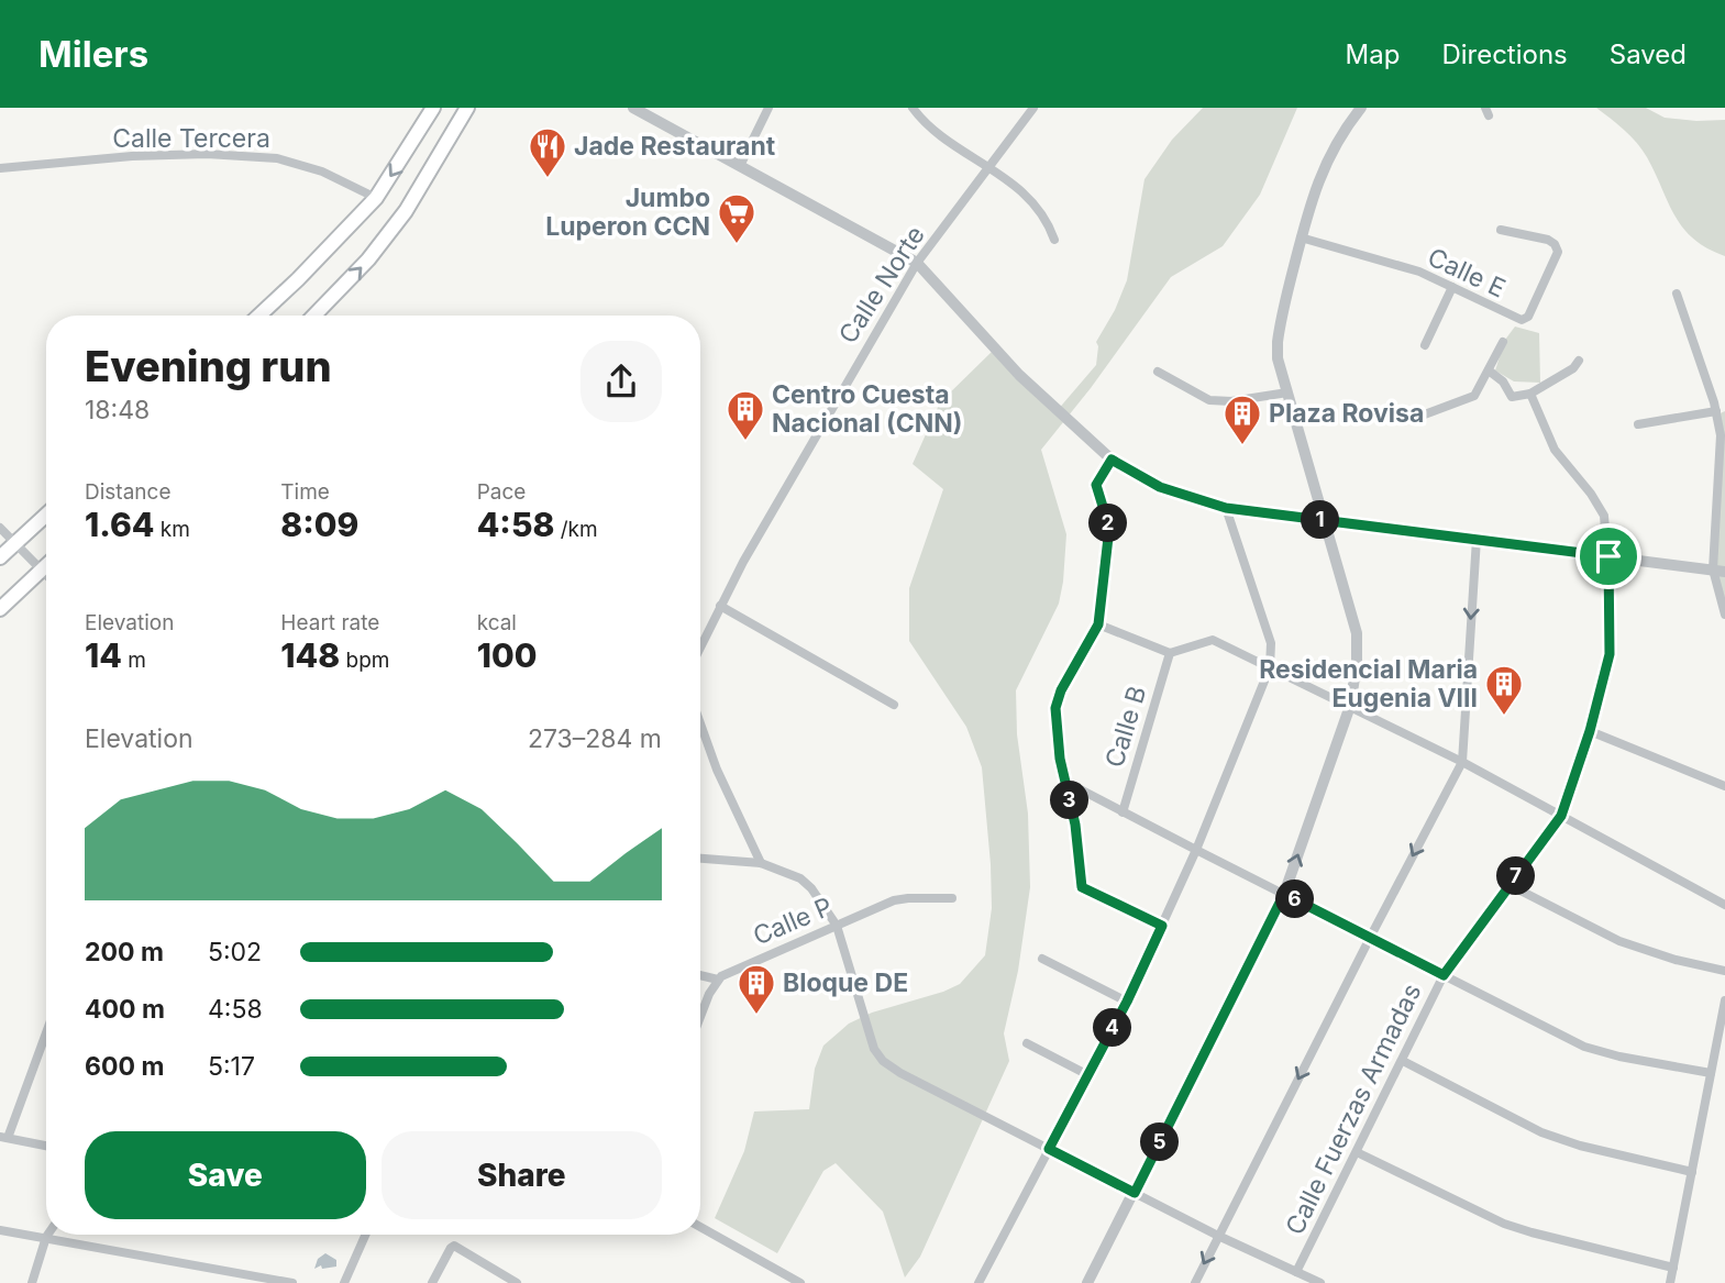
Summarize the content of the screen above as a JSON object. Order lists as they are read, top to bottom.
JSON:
{
  "streets": {
    "street": [
      "Calle Tercera",
      "Calle E",
      "Calle Norte",
      "Calle B",
      "Calle P",
      "Calle Fuerzas Armadas"
    ]
  },
  "places": {
    "restaurant": ["Jade Restaurant"],
    "supermarket": ["Jumbo Luperon CCN"],
    "building": [
      "Centro Cuesta Nacional (CNN)",
      "Plaza Rovisa",
      "Residencial Maria Eugenia VIII",
      "Bloque DE"
    ]
  },
  "page": {
    "header": "Milers",
    "nav": ["Map", "Directions", "Saved"],
    "heading": ["Evening run", "18:48"],
    "stats": [
      ["Distance", "1.64 km"],
      ["Time", "8:09"],
      ["Pace", "4:58 /km"],
      ["Elevation", "14 m"],
      ["Heart rate", "148 bpm"],
      ["kcal", "100"]
    ],
    "pins": [
      "1",
      "2",
      "3",
      "7",
      "6",
      "4",
      "5"
    ],
    "chart": ["Elevation", "273–284 m"],
    "list": [
      {
        "name": "200 m",
        "note": "5:02"
      },
      {
        "name": "400 m",
        "note": "4:58"
      },
      {
        "name": "600 m",
        "note": "5:17"
      }
    ],
    "buttons": ["Save", "Share"]
  }
}
